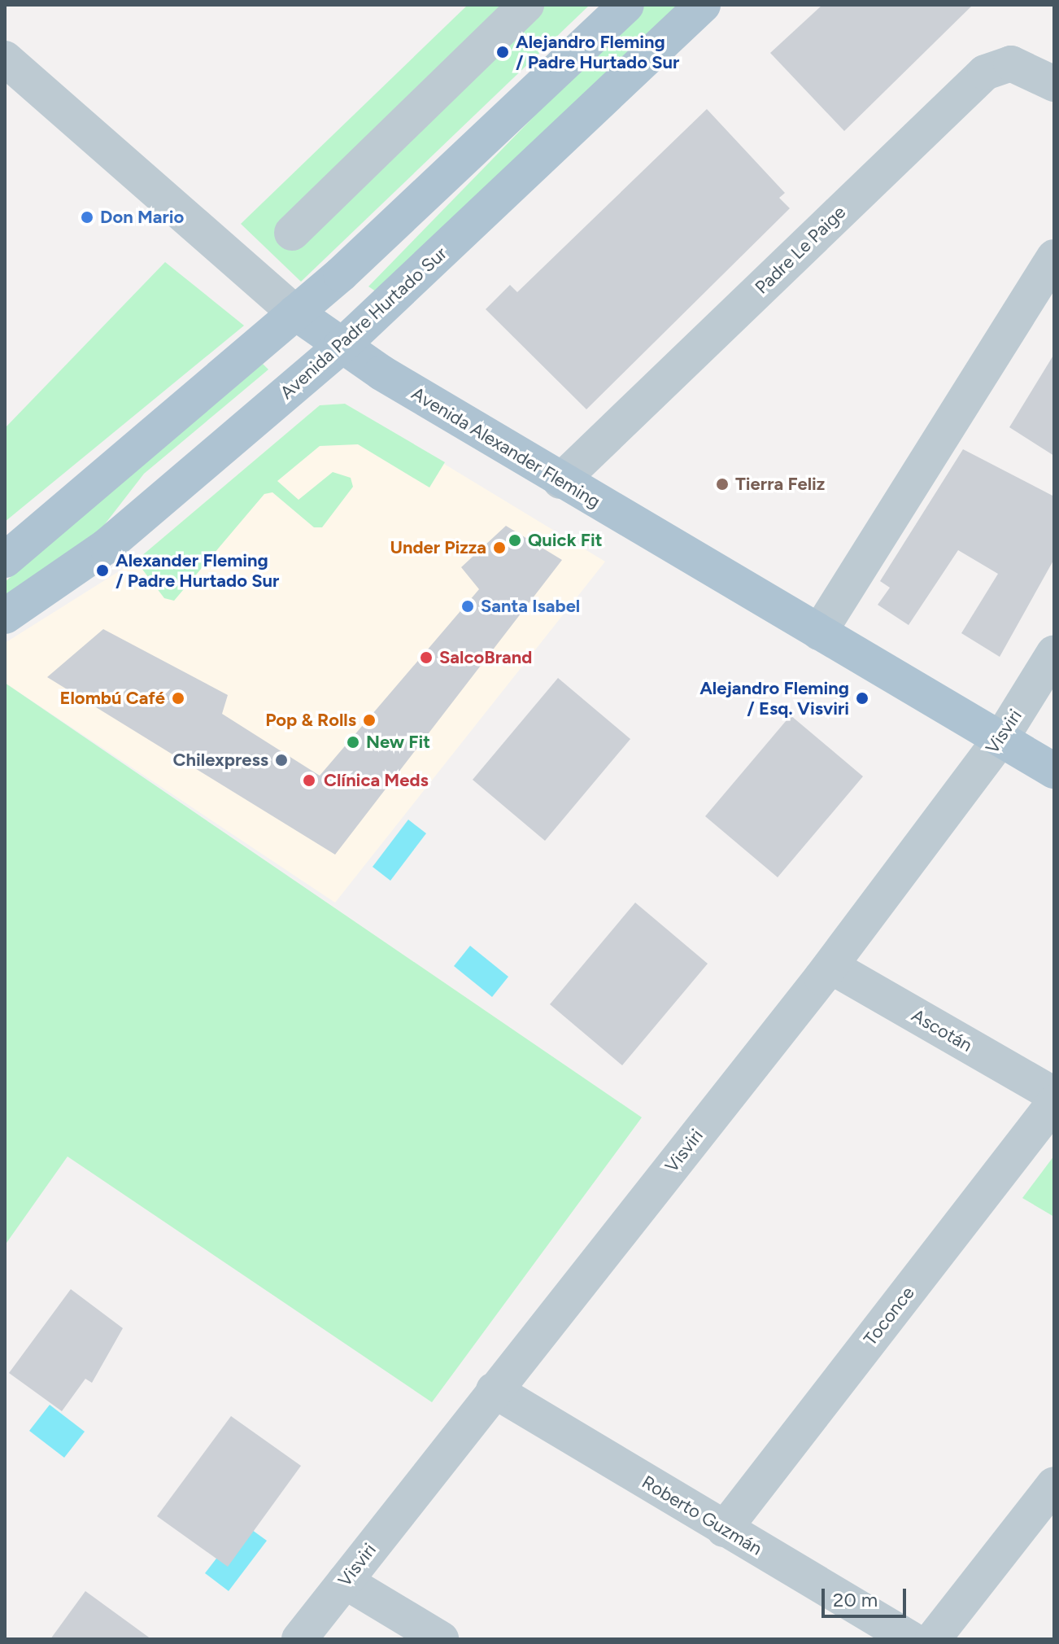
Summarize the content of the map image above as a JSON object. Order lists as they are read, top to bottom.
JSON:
{
  "streets": {
    "main road": ["Avenida Padre Hurtado Sur", "Avenida Alexander Fleming"],
    "street": [
      "Padre Le Paige",
      "Visviri",
      "Ascotán",
      "Toconce",
      "Roberto Guzmán"
    ]
  },
  "crossings": [
    ["Padre Le Paige", "Avenida Alexander Fleming"],
    ["Avenida Padre Hurtado Sur", "Avenida Alexander Fleming"],
    ["Avenida Alexander Fleming", "Visviri"],
    ["Visviri", "Ascotán"],
    ["Visviri", "Roberto Guzmán"],
    ["Toconce", "Roberto Guzmán"]
  ],
  "places": [
    "Alejandro Fleming / Padre Hurtado Sur",
    "Don Mario",
    "Tierra Feliz",
    "Quick Fit",
    "Under Pizza",
    "Alexander Fleming / Padre Hurtado Sur",
    "Santa Isabel",
    "SalcoBrand",
    "Elombú Café",
    "Alejandro Fleming / Esq. Visviri",
    "Pop & Rolls",
    "New Fit",
    "Chilexpress",
    "Clínica Meds"
  ],
  "scale_bar": "20 m"
}
